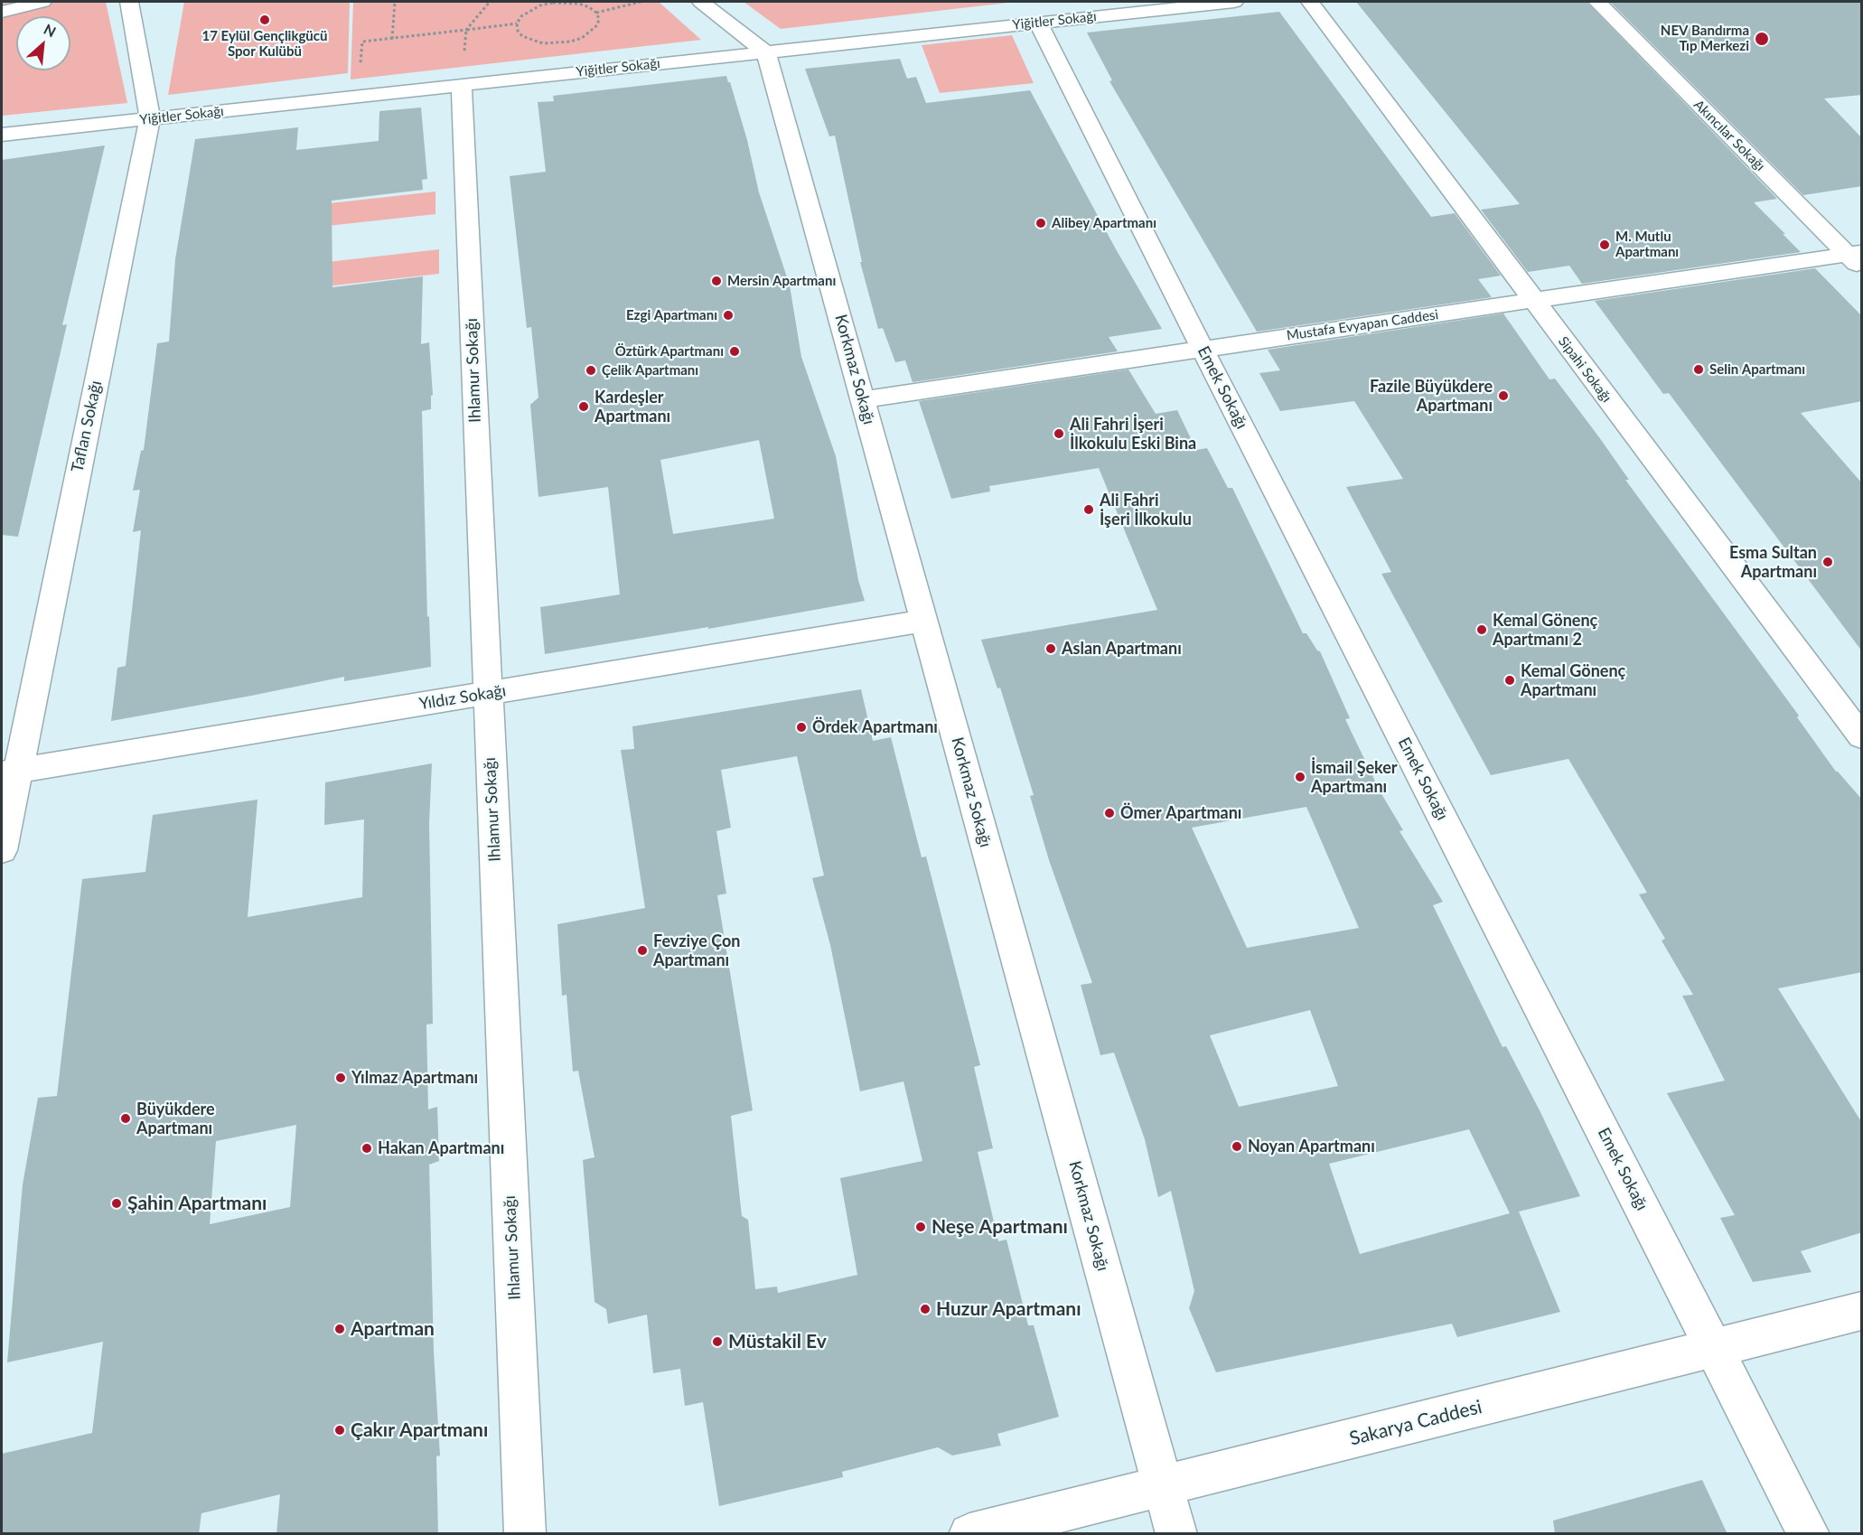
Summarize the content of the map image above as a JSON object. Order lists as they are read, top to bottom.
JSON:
{
  "streets": {
    "street": [
      "Yiğitler Sokağı",
      "Akıncılar Sokağı",
      "Mustafa Evyapan Caddesi",
      "Korkmaz Sokağı",
      "Sipahi Sokağı",
      "Ihlamur Sokağı",
      "Emek Sokağı",
      "Taflan Sokağı",
      "Yıldız Sokağı",
      "Sakarya Caddesi"
    ]
  },
  "crossings": [
    ["Yiğitler Sokağı", "Korkmaz Sokağı"],
    ["Yiğitler Sokağı", "Ihlamur Sokağı"],
    ["Yiğitler Sokağı", "Emek Sokağı"],
    ["Yiğitler Sokağı", "Taflan Sokağı"],
    ["Akıncılar Sokağı", "Mustafa Evyapan Caddesi"],
    ["Mustafa Evyapan Caddesi", "Korkmaz Sokağı"],
    ["Mustafa Evyapan Caddesi", "Sipahi Sokağı"],
    ["Mustafa Evyapan Caddesi", "Emek Sokağı"],
    ["Korkmaz Sokağı", "Yıldız Sokağı"],
    ["Korkmaz Sokağı", "Sakarya Caddesi"],
    ["Ihlamur Sokağı", "Yıldız Sokağı"],
    ["Emek Sokağı", "Sakarya Caddesi"],
    ["Taflan Sokağı", "Yıldız Sokağı"]
  ],
  "places": [
    "17 Eylül Gençlikgücü Spor Kulübü",
    "NEV Bandırma Tıp Merkezi",
    "Alibey Apartmanı",
    "M. Mutlu Apartmanı",
    "Mersin Apartmanı",
    "Ezgi Apartmanı",
    "Öztürk Apartmanı",
    "Selin Apartmanı",
    "Çelik Apartmanı",
    "Fazile Büyükdere Apartmanı",
    "Kardeşler Apartmanı",
    "Ali Fahri İşeri İlkokulu Eski Bina",
    "Ali Fahri İşeri İlkokulu",
    "Esma Sultan Apartmanı",
    "Kemal Gönenç Apartmanı 2",
    "Aslan Apartmanı",
    "Kemal Gönenç Apartmanı",
    "Ördek Apartmanı",
    "İsmail Şeker Apartmanı",
    "Ömer Apartmanı",
    "Fevziye Çon Apartmanı",
    "Yılmaz Apartmanı",
    "Büyükdere Apartmanı",
    "Noyan Apartmanı",
    "Hakan Apartmanı",
    "Şahin Apartmanı",
    "Neşe Apartmanı",
    "Huzur Apartmanı",
    "Apartman",
    "Müstakil Ev",
    "Çakır Apartmanı"
  ],
  "north": "top right"
}
